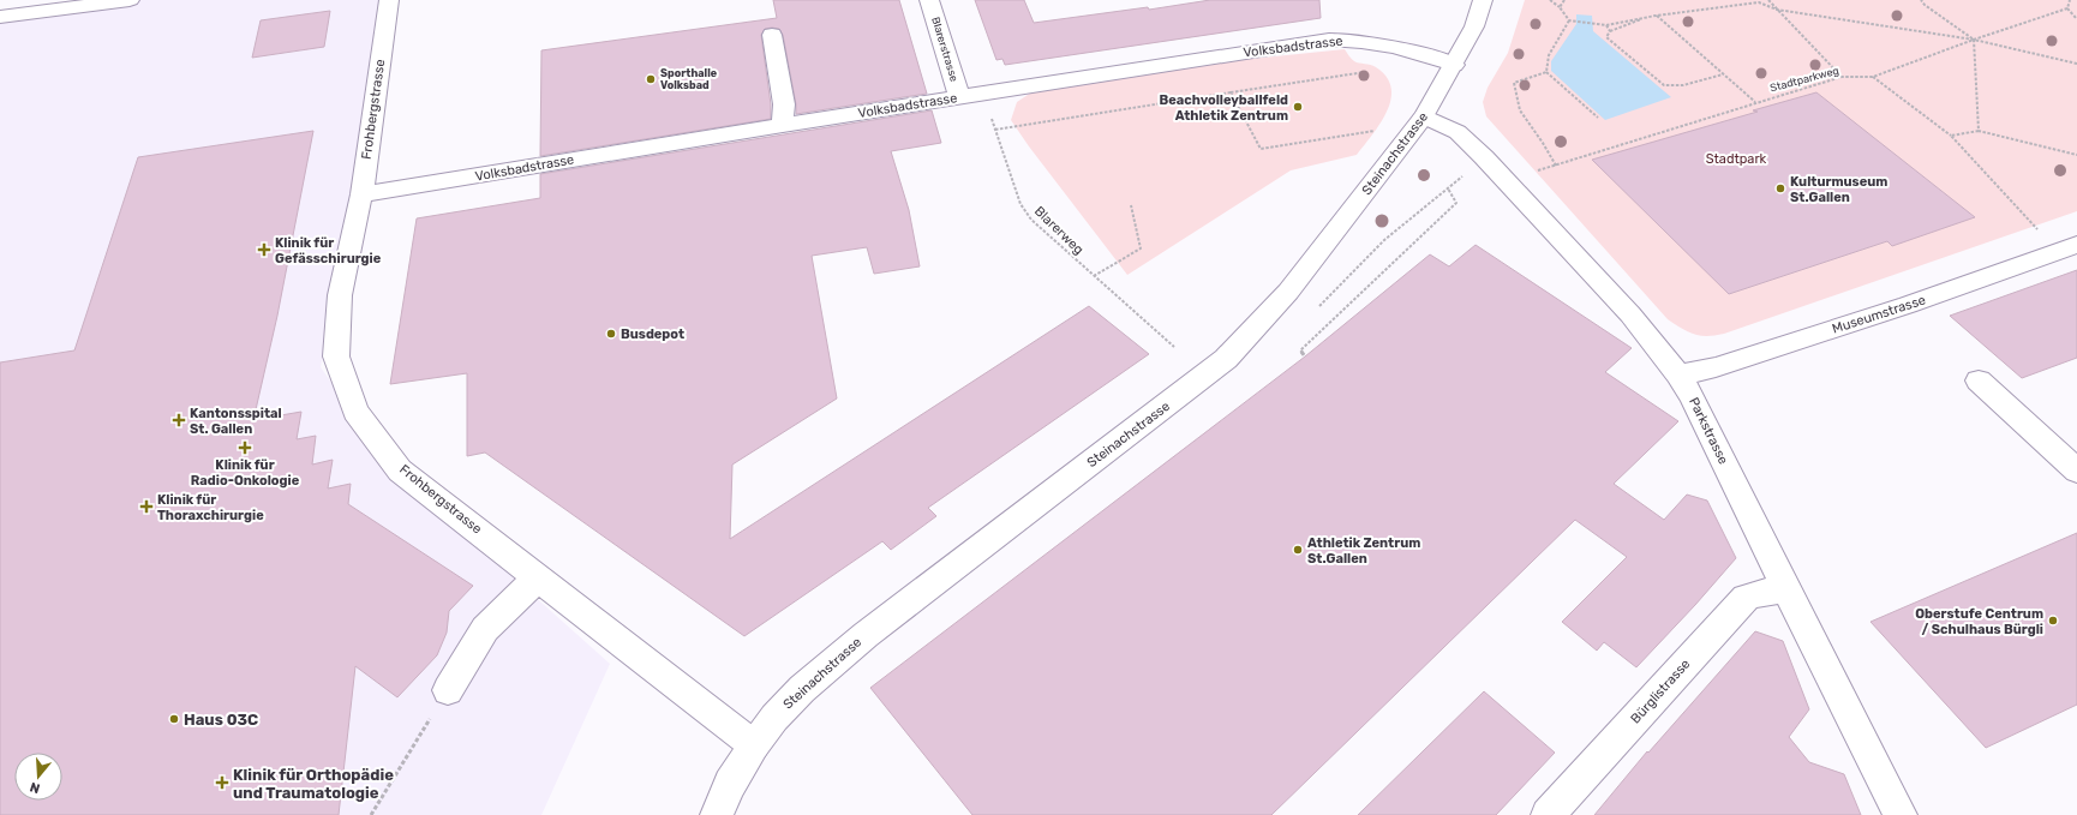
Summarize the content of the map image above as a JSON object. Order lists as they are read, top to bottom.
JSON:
{
  "streets": {
    "street": [
      "Volksbadstrasse",
      "Blarerstrasse",
      "Frohbergstrasse",
      "Steinachstrasse",
      "Museumstrasse",
      "Parkstrasse",
      "Bürglistrasse"
    ],
    "path": ["Stadtparkweg", "Blarerweg"]
  },
  "crossings": [
    ["Volksbadstrasse", "Blarerstrasse"],
    ["Volksbadstrasse", "Frohbergstrasse"],
    ["Volksbadstrasse", "Steinachstrasse"],
    ["Volksbadstrasse", "Blarerweg"],
    ["Frohbergstrasse", "Steinachstrasse"],
    ["Steinachstrasse", "Parkstrasse"],
    ["Museumstrasse", "Parkstrasse"],
    ["Parkstrasse", "Bürglistrasse"]
  ],
  "parks": ["Stadtpark"],
  "places": {
    "other": [
      "Sporthalle Volksbad",
      "Beachvolleyballfeld Athletik Zentrum",
      "Kulturmuseum St.Gallen",
      "Busdepot",
      "Athletik Zentrum St.Gallen",
      "Oberstufe Centrum / Schulhaus Bürgli",
      "Haus 03C"
    ],
    "health": [
      "Klinik für Gefässchirurgie",
      "Kantonsspital St. Gallen",
      "Klinik für Radio-Onkologie",
      "Klinik für Thoraxchirurgie",
      "Klinik für Orthopädie und Traumatologie"
    ]
  },
  "north": "bottom"
}
